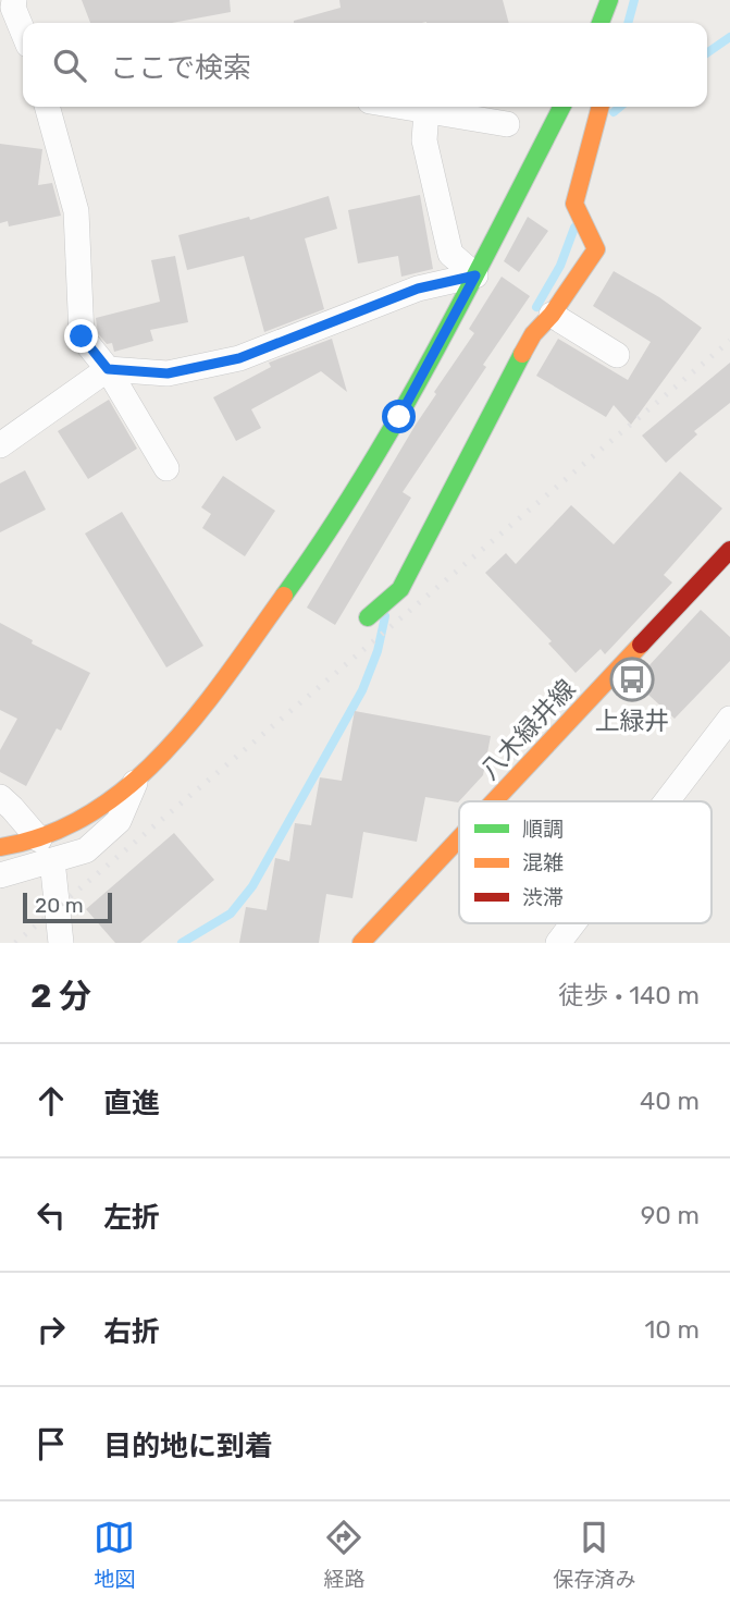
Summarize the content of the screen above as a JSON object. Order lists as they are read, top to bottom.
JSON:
{
  "streets": {
    "street": ["八木緑井線"]
  },
  "places": {
    "bus stop": ["上緑井"]
  },
  "legend": ["順調", "混雑", "渋滞"],
  "scale_bar": "20 m",
  "page": {
    "search": "ここで検索",
    "scale": "20 m",
    "heading": ["2 分", "徒歩 · 140 m"],
    "list": [
      ["直進", "40 m"],
      ["左折", "90 m"],
      ["右折", "10 m"],
      "目的地に到着"
    ],
    "nav": ["地図", "経路", "保存済み"]
  }
}
